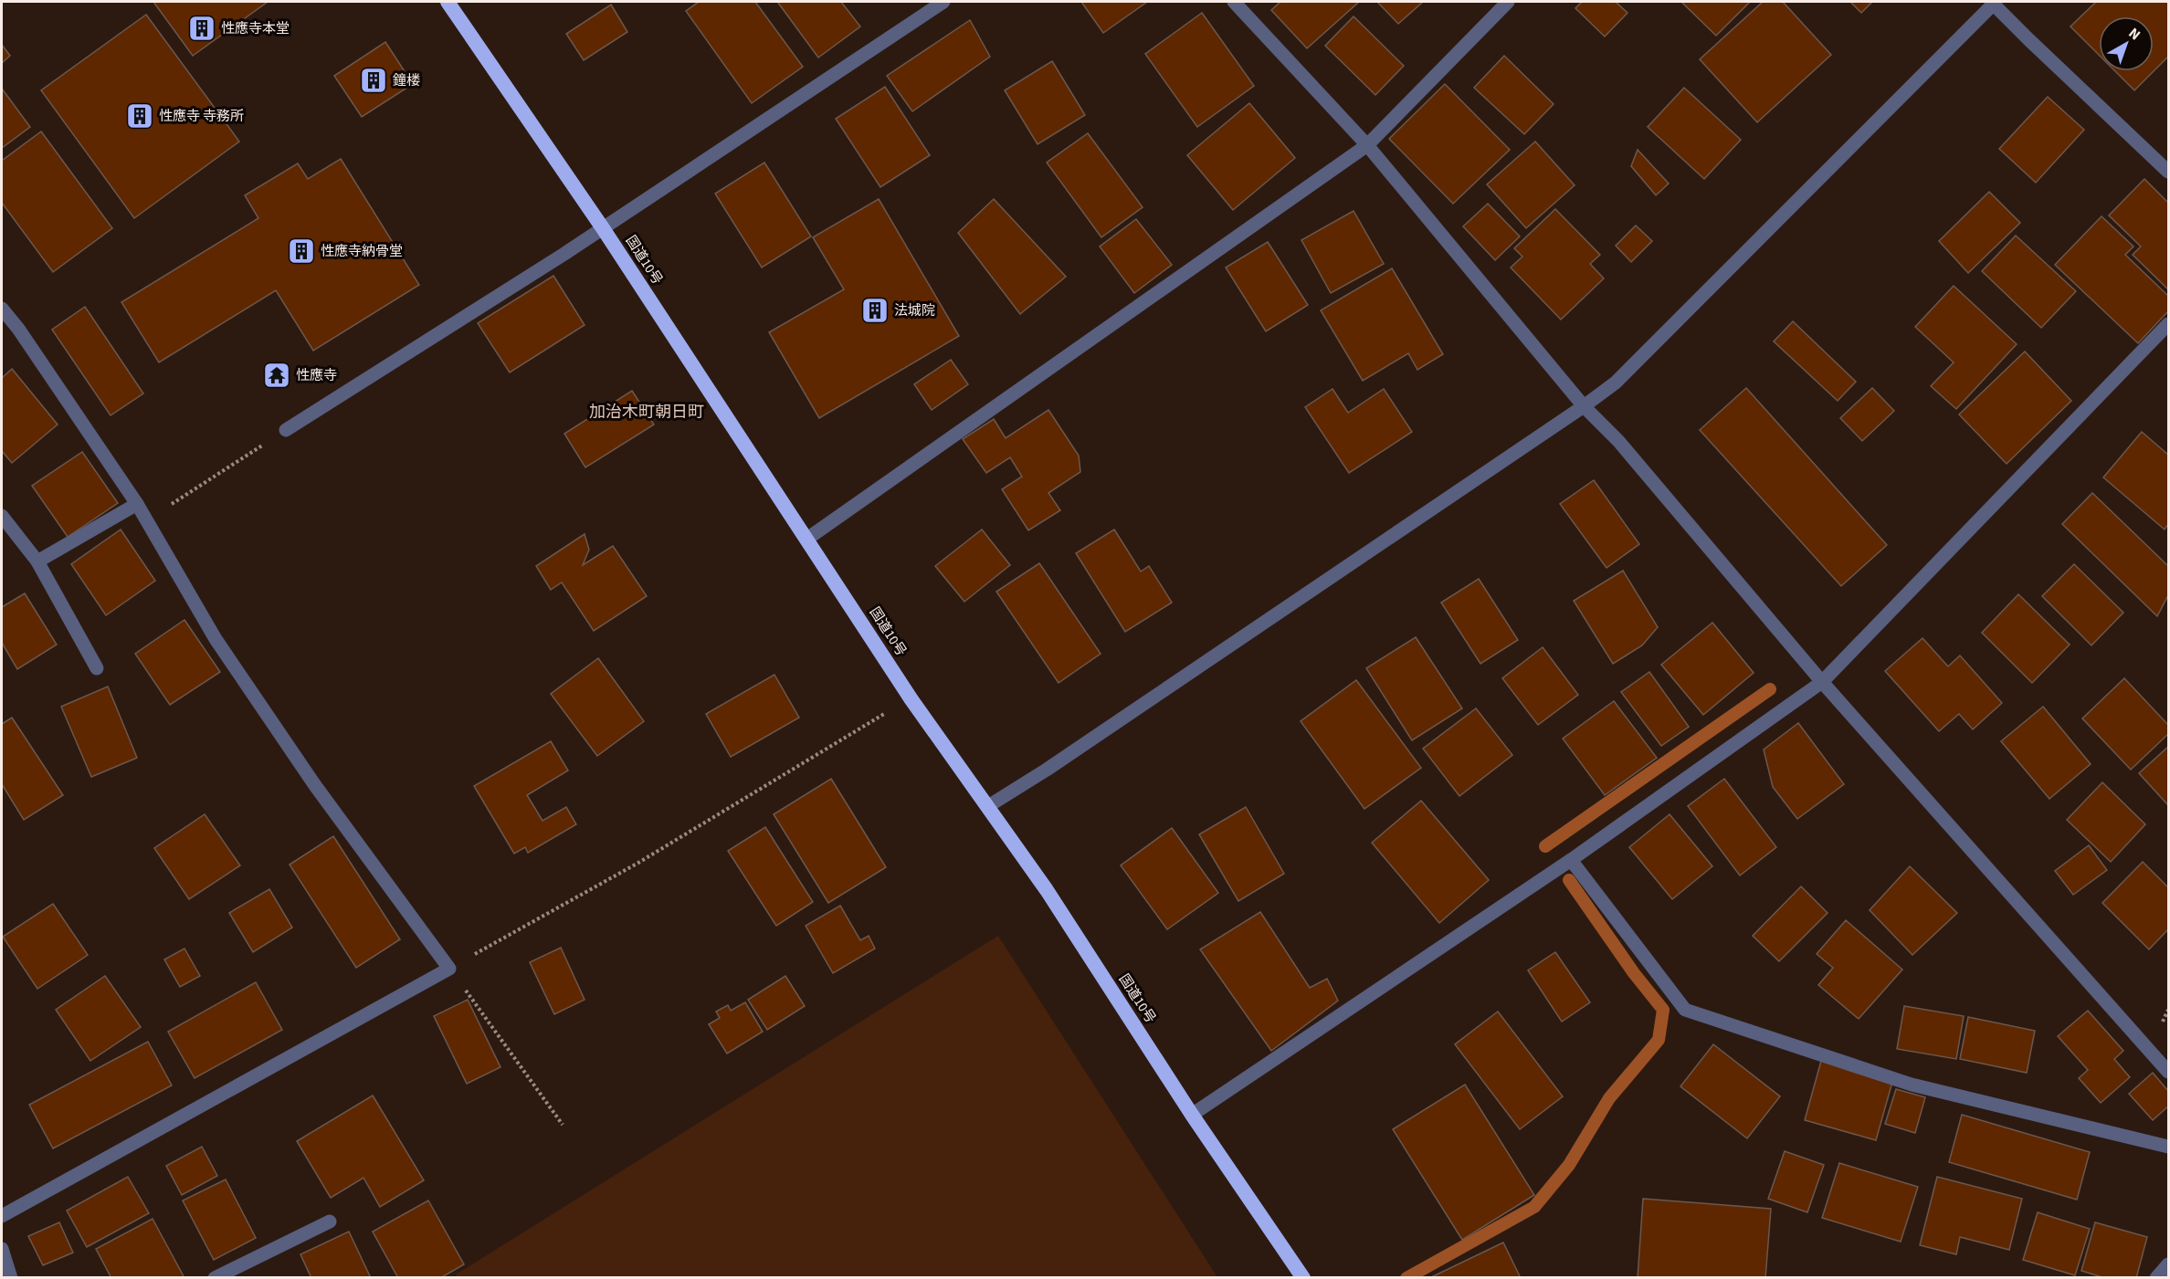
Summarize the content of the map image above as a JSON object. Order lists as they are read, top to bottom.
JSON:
{
  "streets": {
    "highway": ["国道10号"]
  },
  "districts": ["加治木町朝日町"],
  "places": {
    "building": [
      "性應寺本堂",
      "鐘楼",
      "性應寺 寺務所",
      "性應寺納骨堂",
      "法城院"
    ],
    "temple": ["性應寺"]
  },
  "north": "top right"
}
